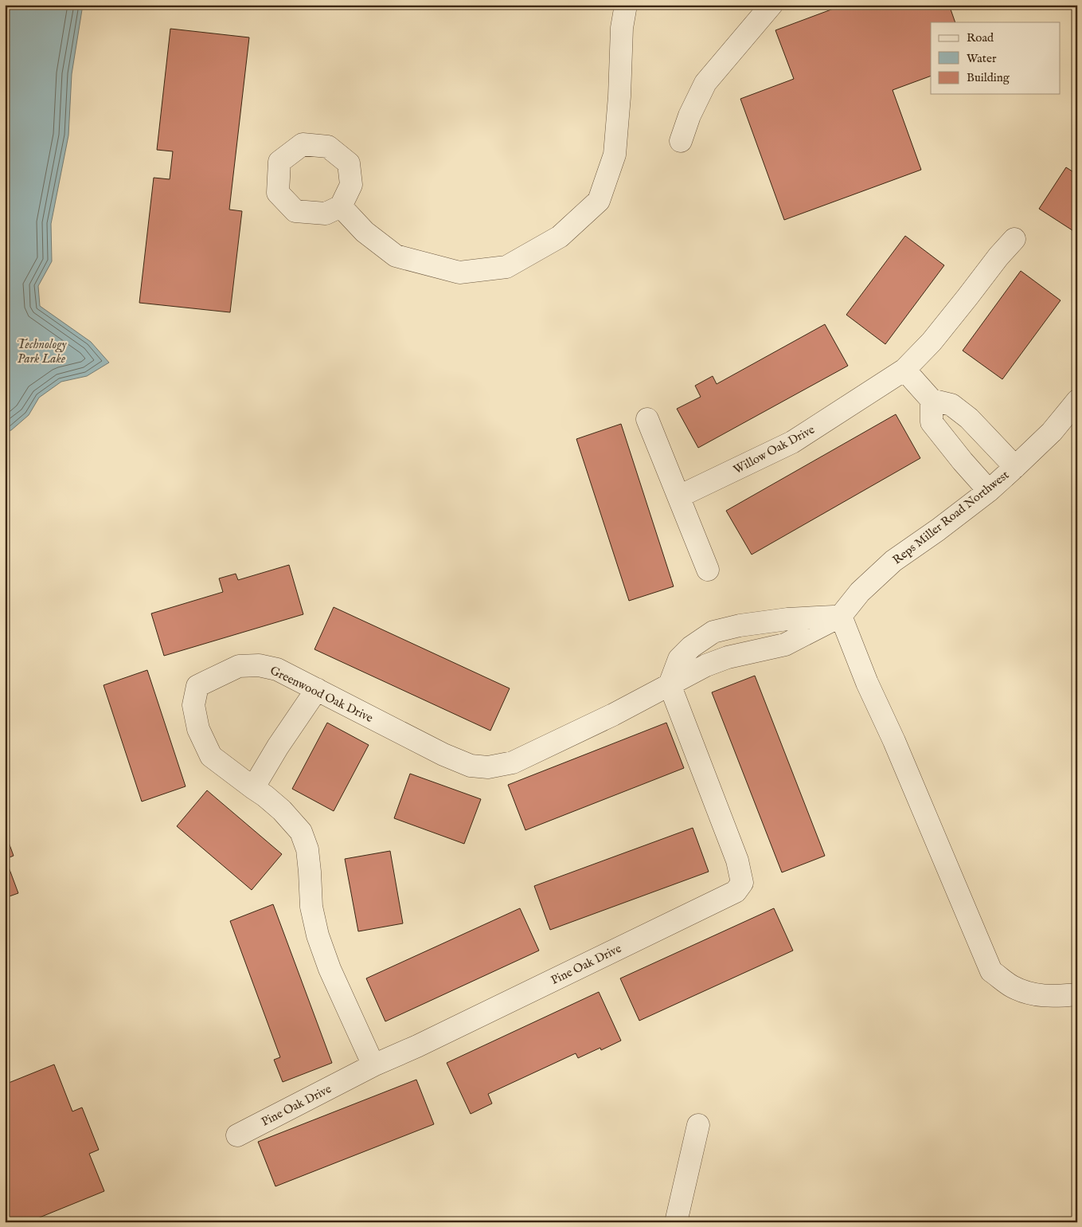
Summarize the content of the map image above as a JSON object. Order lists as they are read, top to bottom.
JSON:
{
  "streets": {
    "street": [
      "Willow Oak Drive",
      "Reps Miller Road Northwest",
      "Greenwood Oak Drive",
      "Pine Oak Drive"
    ]
  },
  "crossings": [
    ["Reps Miller Road Northwest", "Greenwood Oak Drive"],
    ["Greenwood Oak Drive", "Pine Oak Drive"]
  ],
  "water": ["Technology Park Lake"],
  "legend": ["Road", "Water", "Building"]
}
